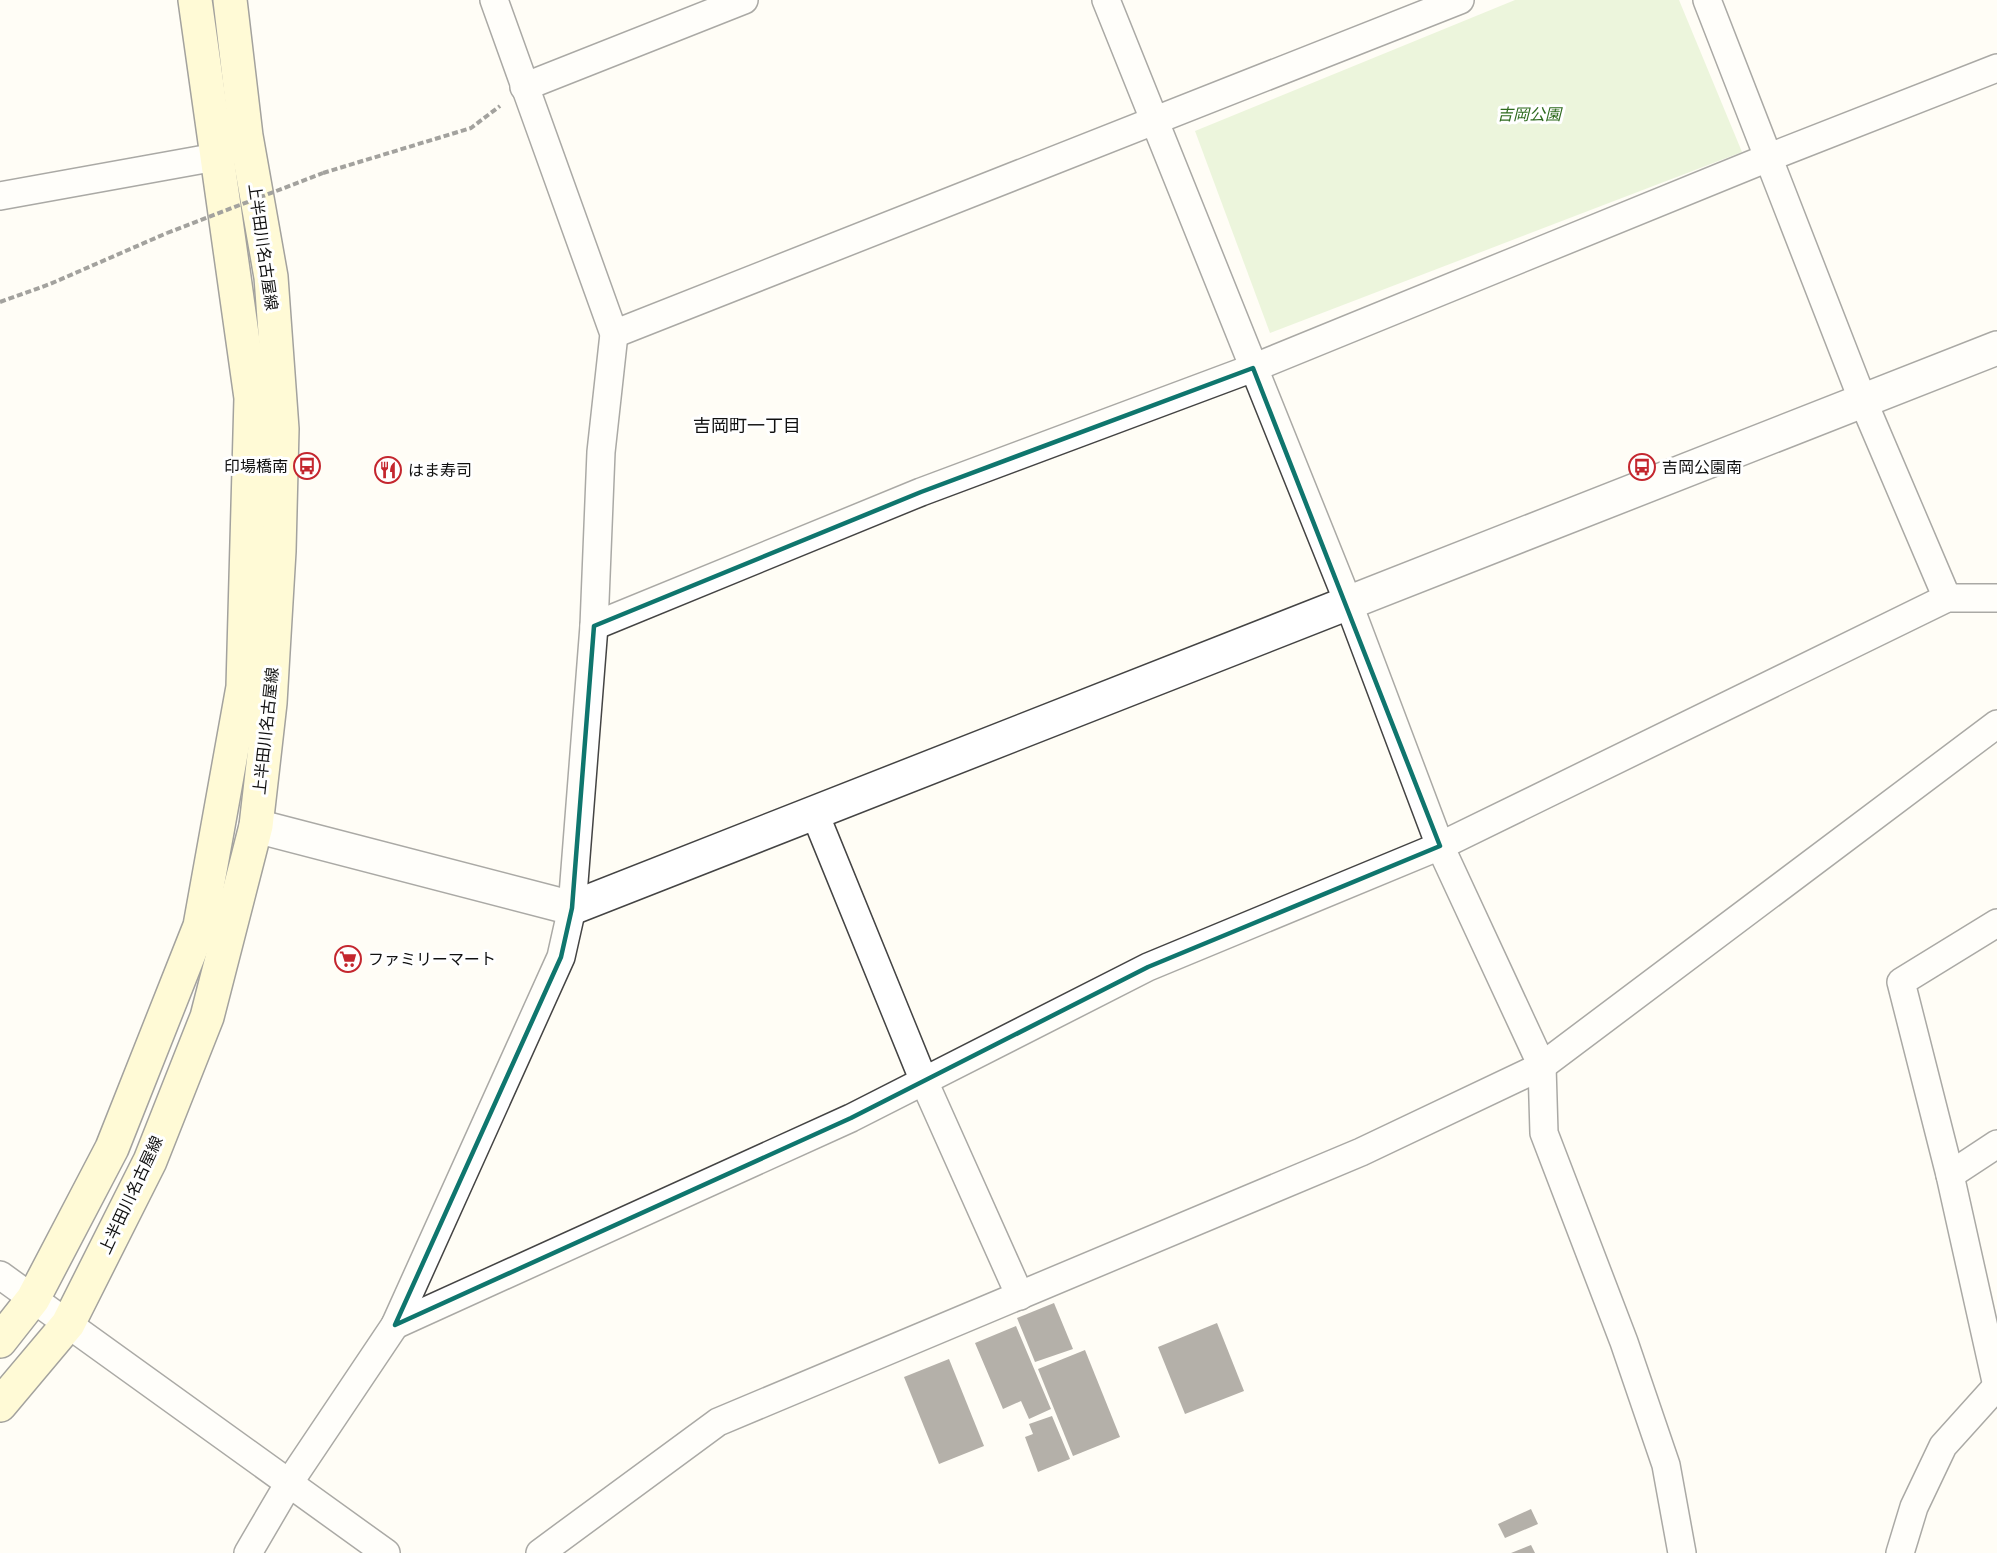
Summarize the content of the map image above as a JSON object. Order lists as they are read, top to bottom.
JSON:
{
  "streets": {
    "main road": ["上半田川名古屋線"]
  },
  "districts": ["吉岡町一丁目"],
  "parks": ["吉岡公園"],
  "places": {
    "bus stop": ["印場橋南", "吉岡公園南"],
    "restaurant": ["はま寿司"],
    "supermarket": ["ファミリーマート"]
  }
}
